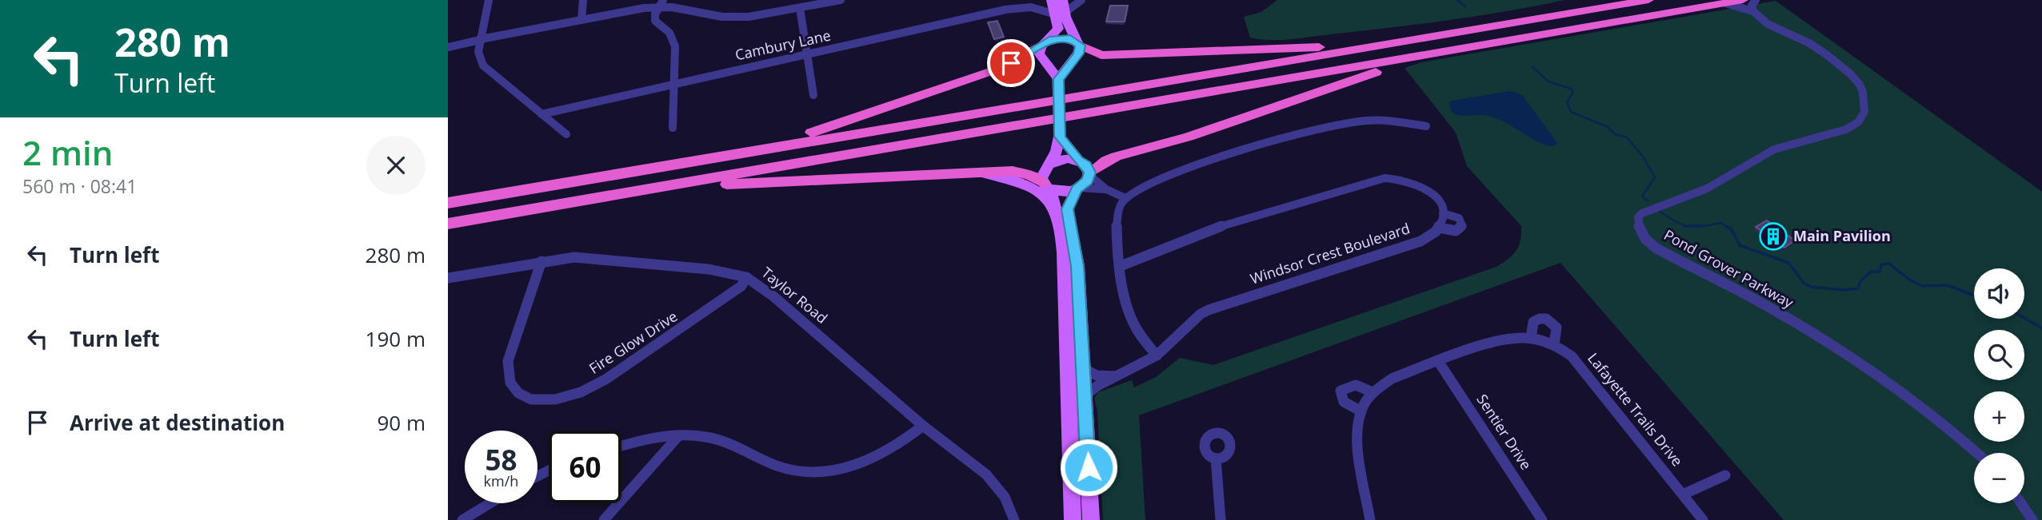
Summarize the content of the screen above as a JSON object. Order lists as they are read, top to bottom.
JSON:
{
  "streets": {
    "street": [
      "Cambury Lane",
      "Windsor Crest Boulevard",
      "Pond Grover Parkway",
      "Taylor Road",
      "Fire Glow Drive",
      "Lafayette Trails Drive",
      "Sentier Drive"
    ]
  },
  "crossings": [
    ["Taylor Road", "Fire Glow Drive"],
    ["Lafayette Trails Drive", "Sentier Drive"]
  ],
  "places": {
    "building": ["Main Pavilion"]
  },
  "page": {
    "turn": ["280 m", "Turn left"],
    "heading": ["2 min", "560 m · 08:41"],
    "list": [
      {
        "name": "Turn left",
        "value": "280 m"
      },
      {
        "name": "Turn left",
        "value": "190 m"
      },
      {
        "name": "Arrive at destination",
        "value": "90 m"
      }
    ],
    "map_buttons": ["+", "−"],
    "speed": "58 km/h",
    "limit": "60"
  }
}
